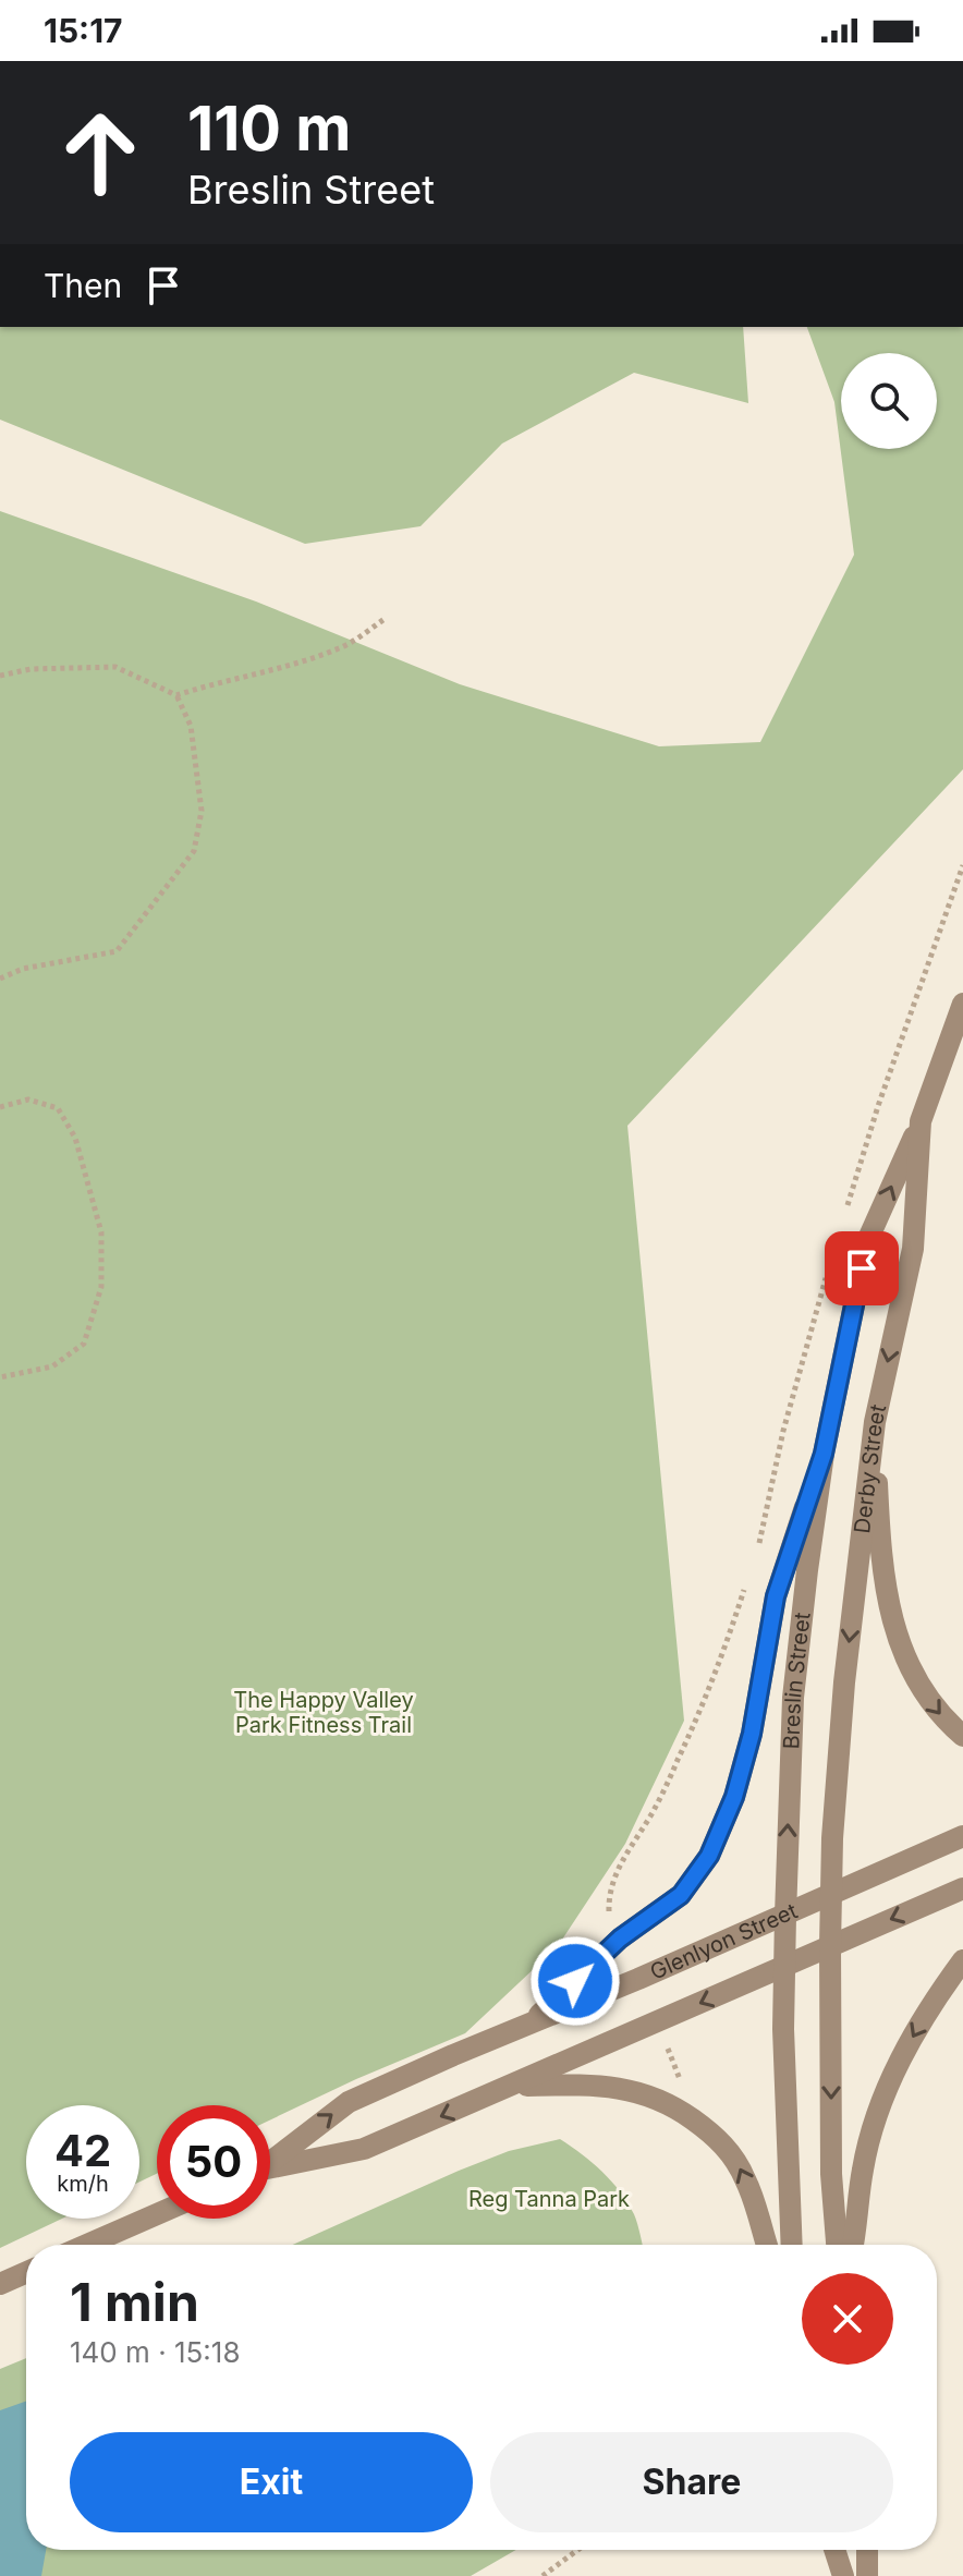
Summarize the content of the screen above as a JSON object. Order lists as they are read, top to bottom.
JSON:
{
  "streets": {
    "main road": ["Derby Street", "Breslin Street", "Glenlyon Street"]
  },
  "crossings": [
    ["Derby Street", "Breslin Street"],
    ["Derby Street", "Glenlyon Street"],
    ["Breslin Street", "Glenlyon Street"]
  ],
  "one_way": ["Derby Street"],
  "parks": ["The Happy Valley Park Fitness Trail", "Reg Tanna Park"],
  "page": {
    "status": "15:17",
    "turn": ["110 m", "Breslin Street"],
    "then": "Then",
    "speed": "42 km/h",
    "limit": "50",
    "heading": ["1 min", "140 m · 15:18"],
    "buttons": ["Exit", "Share"]
  }
}
